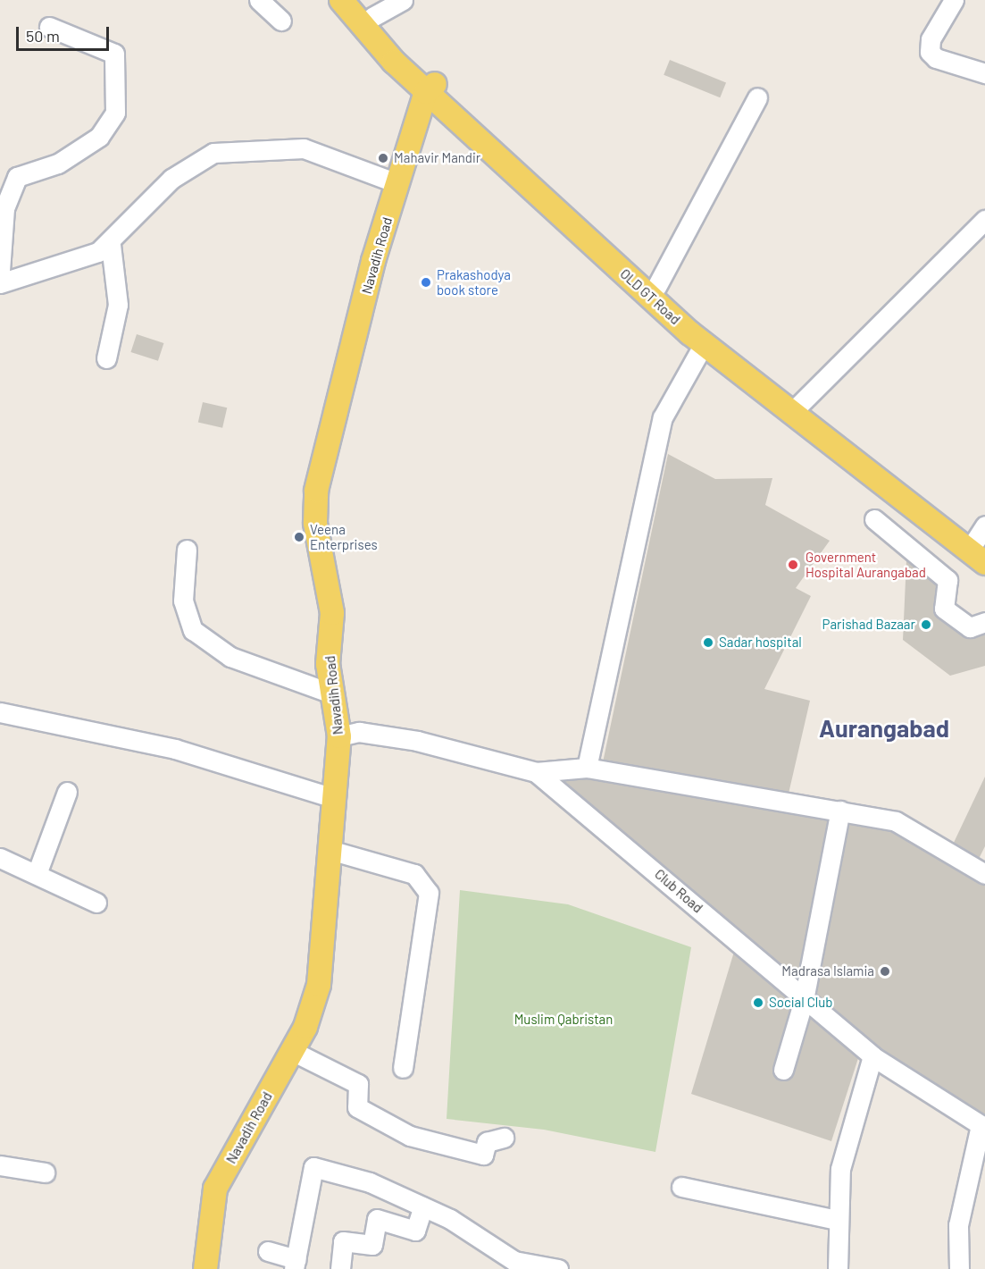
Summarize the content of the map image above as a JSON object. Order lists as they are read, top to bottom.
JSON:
{
  "streets": {
    "main road": ["Navadih Road", "OLD GT Road"],
    "street": ["Club Road"]
  },
  "crossings": [
    ["Navadih Road", "OLD GT Road"],
    ["Navadih Road", "Club Road"]
  ],
  "districts": ["Aurangabad"],
  "parks": ["Muslim Qabristan"],
  "places": [
    "Mahavir Mandir",
    "Prakashodya book store",
    "Veena Enterprises",
    "Government Hospital Aurangabad",
    "Parishad Bazaar",
    "Sadar hospital",
    "Madrasa Islamia",
    "Social Club"
  ],
  "scale_bar": "50 m"
}
